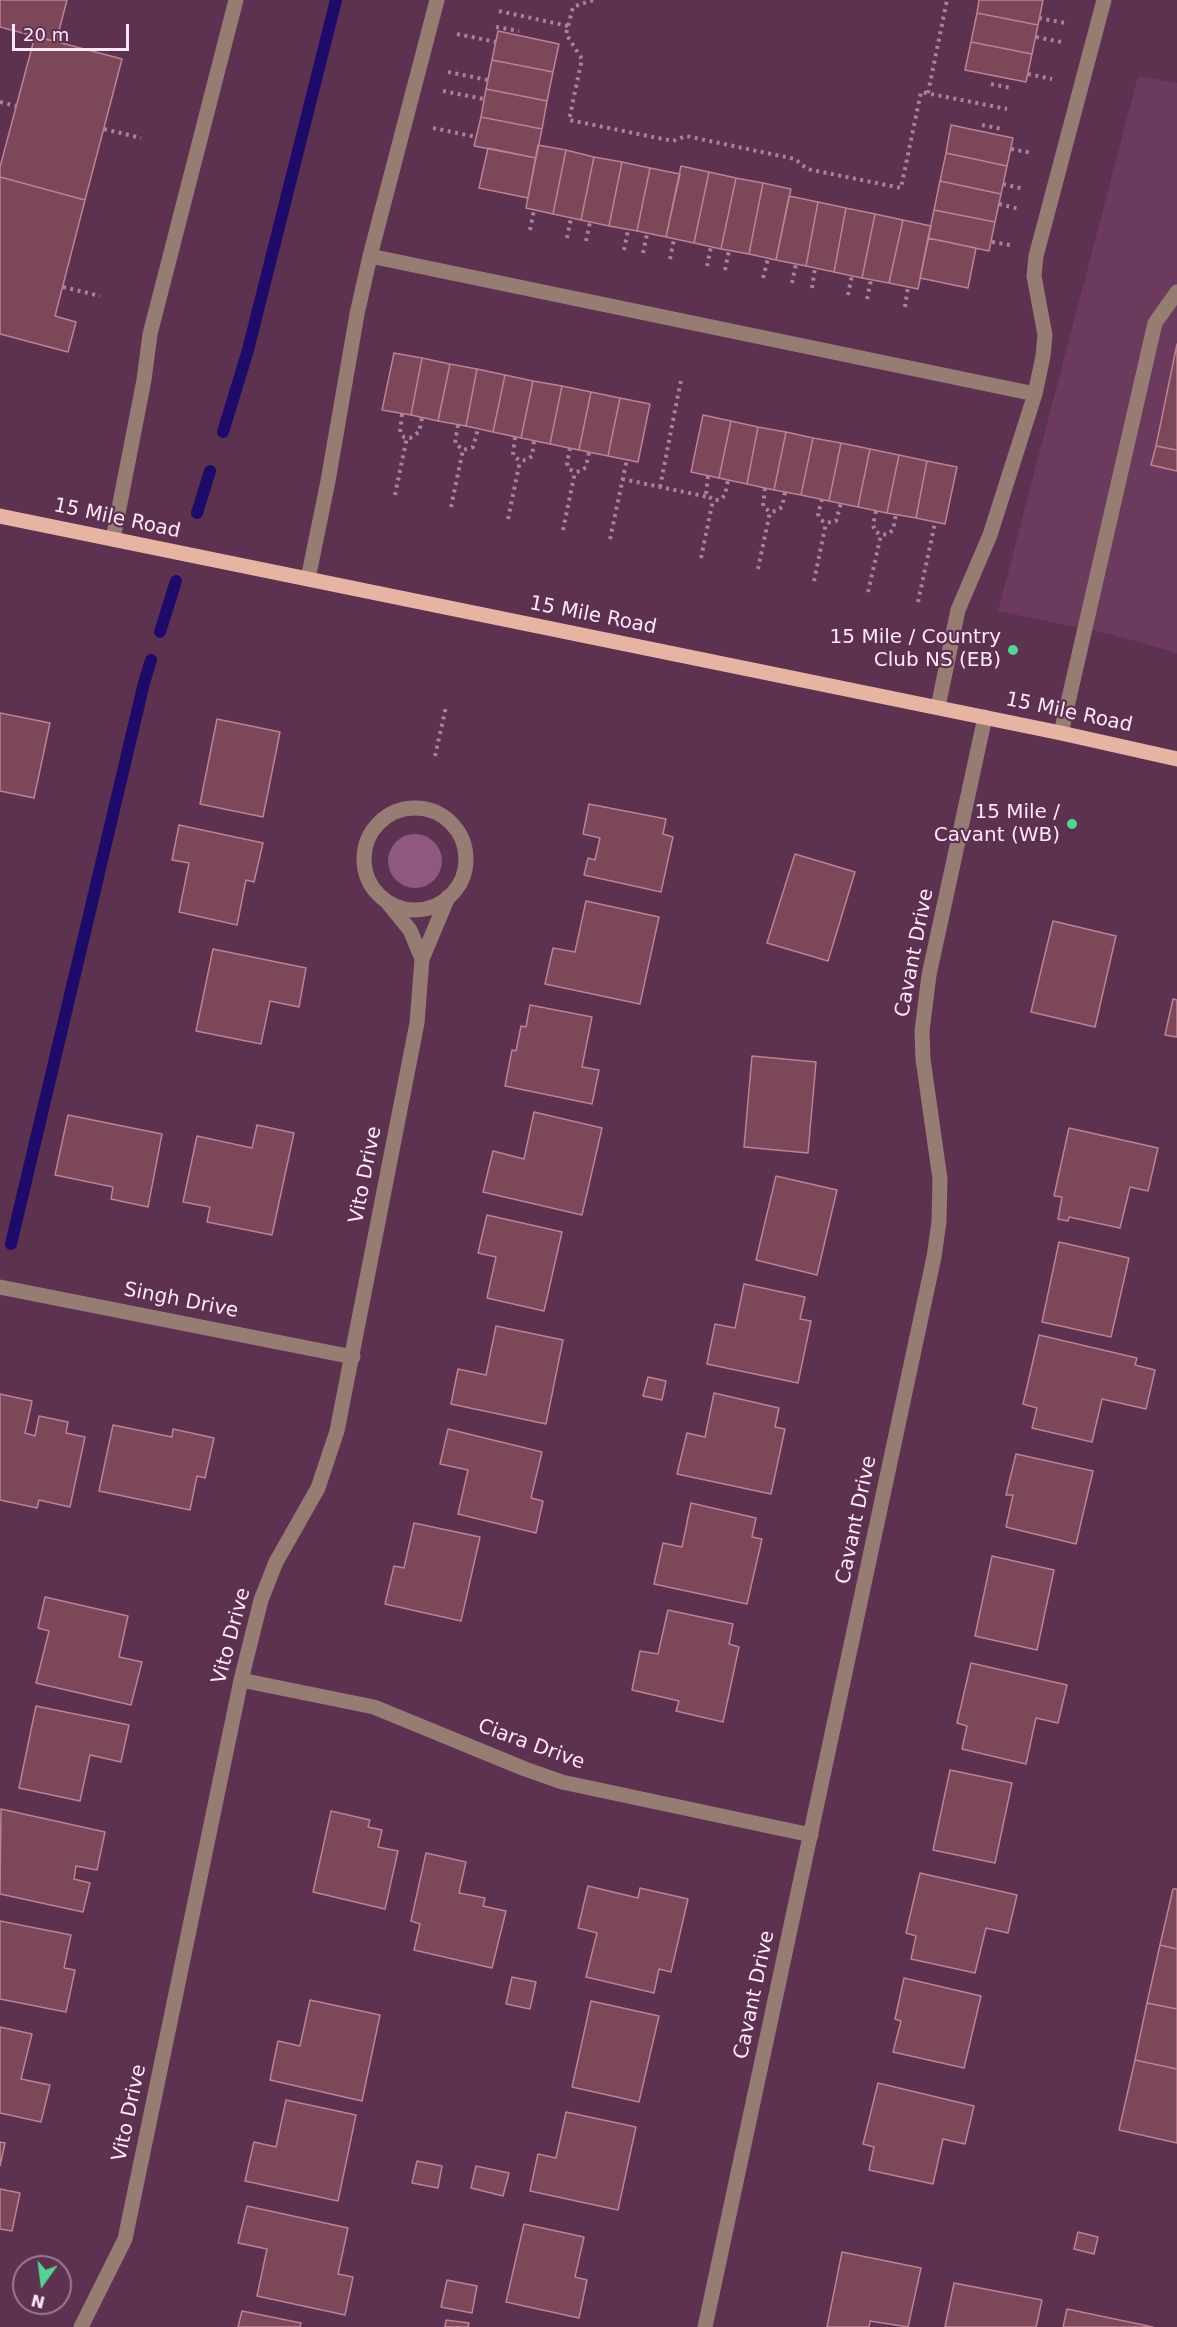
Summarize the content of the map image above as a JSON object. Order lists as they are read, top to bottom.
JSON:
{
  "streets": {
    "main road": ["15 Mile Road"],
    "street": [
      "Cavant Drive",
      "Vito Drive",
      "Singh Drive",
      "Ciara Drive"
    ]
  },
  "crossings": [
    ["15 Mile Road", "Cavant Drive"],
    ["Cavant Drive", "Ciara Drive"],
    ["Vito Drive", "Singh Drive"],
    ["Vito Drive", "Ciara Drive"]
  ],
  "places": ["15 Mile / Country Club NS (EB)", "15 Mile / Cavant (WB)"],
  "scale_bar": "20 m",
  "north": "bottom"
}
